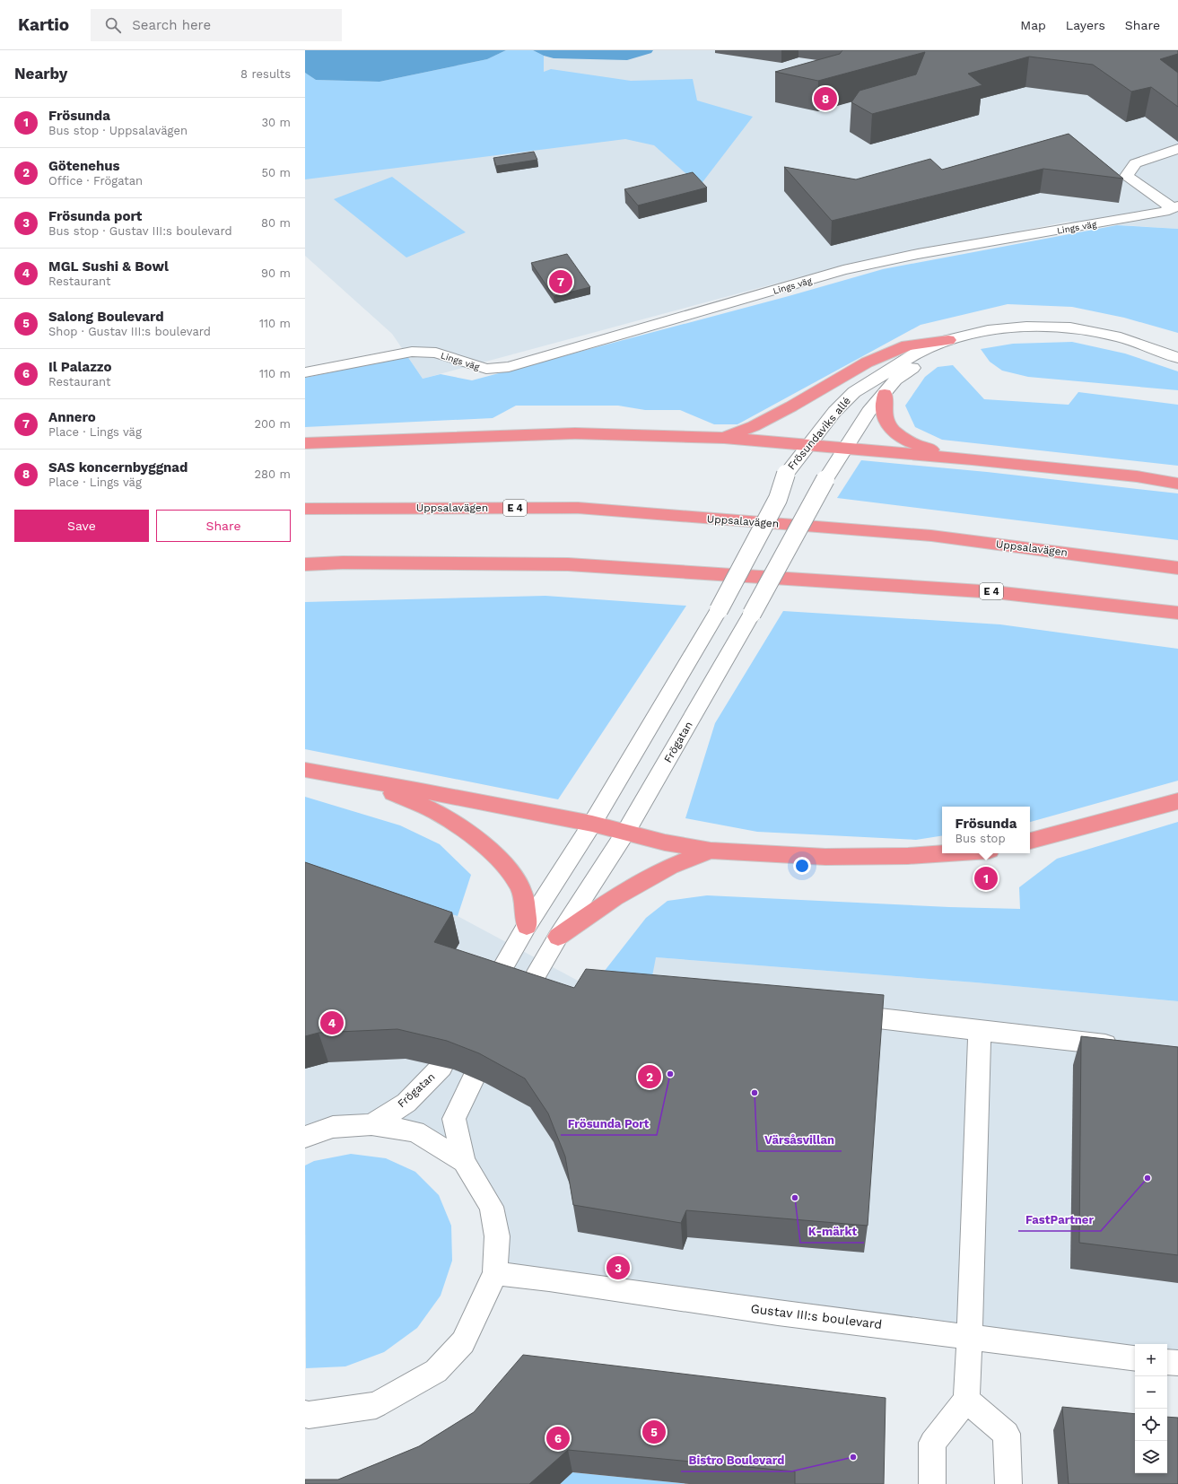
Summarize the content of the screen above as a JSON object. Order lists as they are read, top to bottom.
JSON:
{
  "streets": {
    "highway": ["Uppsalavägen", "E 4"],
    "street": [
      "Lings väg",
      "Frösundaviks allé",
      "Frögatan",
      "Gustav III:s boulevard"
    ]
  },
  "crossings": [
    ["Frösundaviks allé", "Frögatan"]
  ],
  "places": [
    "Frösunda Port",
    "Värsåsvillan",
    "FastPartner",
    "K-märkt",
    "Bistro Boulevard"
  ],
  "page": {
    "header": "Kartio",
    "search": "Search here",
    "nav": ["Map", "Layers", "Share"],
    "heading": ["Nearby", "8 results"],
    "pins": [
      "8",
      "7",
      "1",
      "4",
      "2",
      "3",
      "5",
      "6"
    ],
    "list": [
      {
        "mark": "1",
        "name": "Frösunda",
        "note": "Bus stop · Uppsalavägen",
        "value": "30 m"
      },
      {
        "mark": "2",
        "name": "Götenehus",
        "note": "Office · Frögatan",
        "value": "50 m"
      },
      {
        "mark": "3",
        "name": "Frösunda port",
        "note": "Bus stop · Gustav III:s boulevard",
        "value": "80 m"
      },
      {
        "mark": "4",
        "name": "MGL Sushi & Bowl",
        "note": "Restaurant",
        "value": "90 m"
      },
      {
        "mark": "5",
        "name": "Salong Boulevard",
        "note": "Shop · Gustav III:s boulevard",
        "value": "110 m"
      },
      {
        "mark": "6",
        "name": "Il Palazzo",
        "note": "Restaurant",
        "value": "110 m"
      },
      {
        "mark": "7",
        "name": "Annero",
        "note": "Place · Lings väg",
        "value": "200 m"
      },
      {
        "mark": "8",
        "name": "SAS koncernbyggnad",
        "note": "Place · Lings väg",
        "value": "280 m"
      }
    ],
    "buttons": ["Save", "Share"],
    "popup": ["Frösunda", "Bus stop"],
    "map_buttons": ["+", "−"]
  }
}
